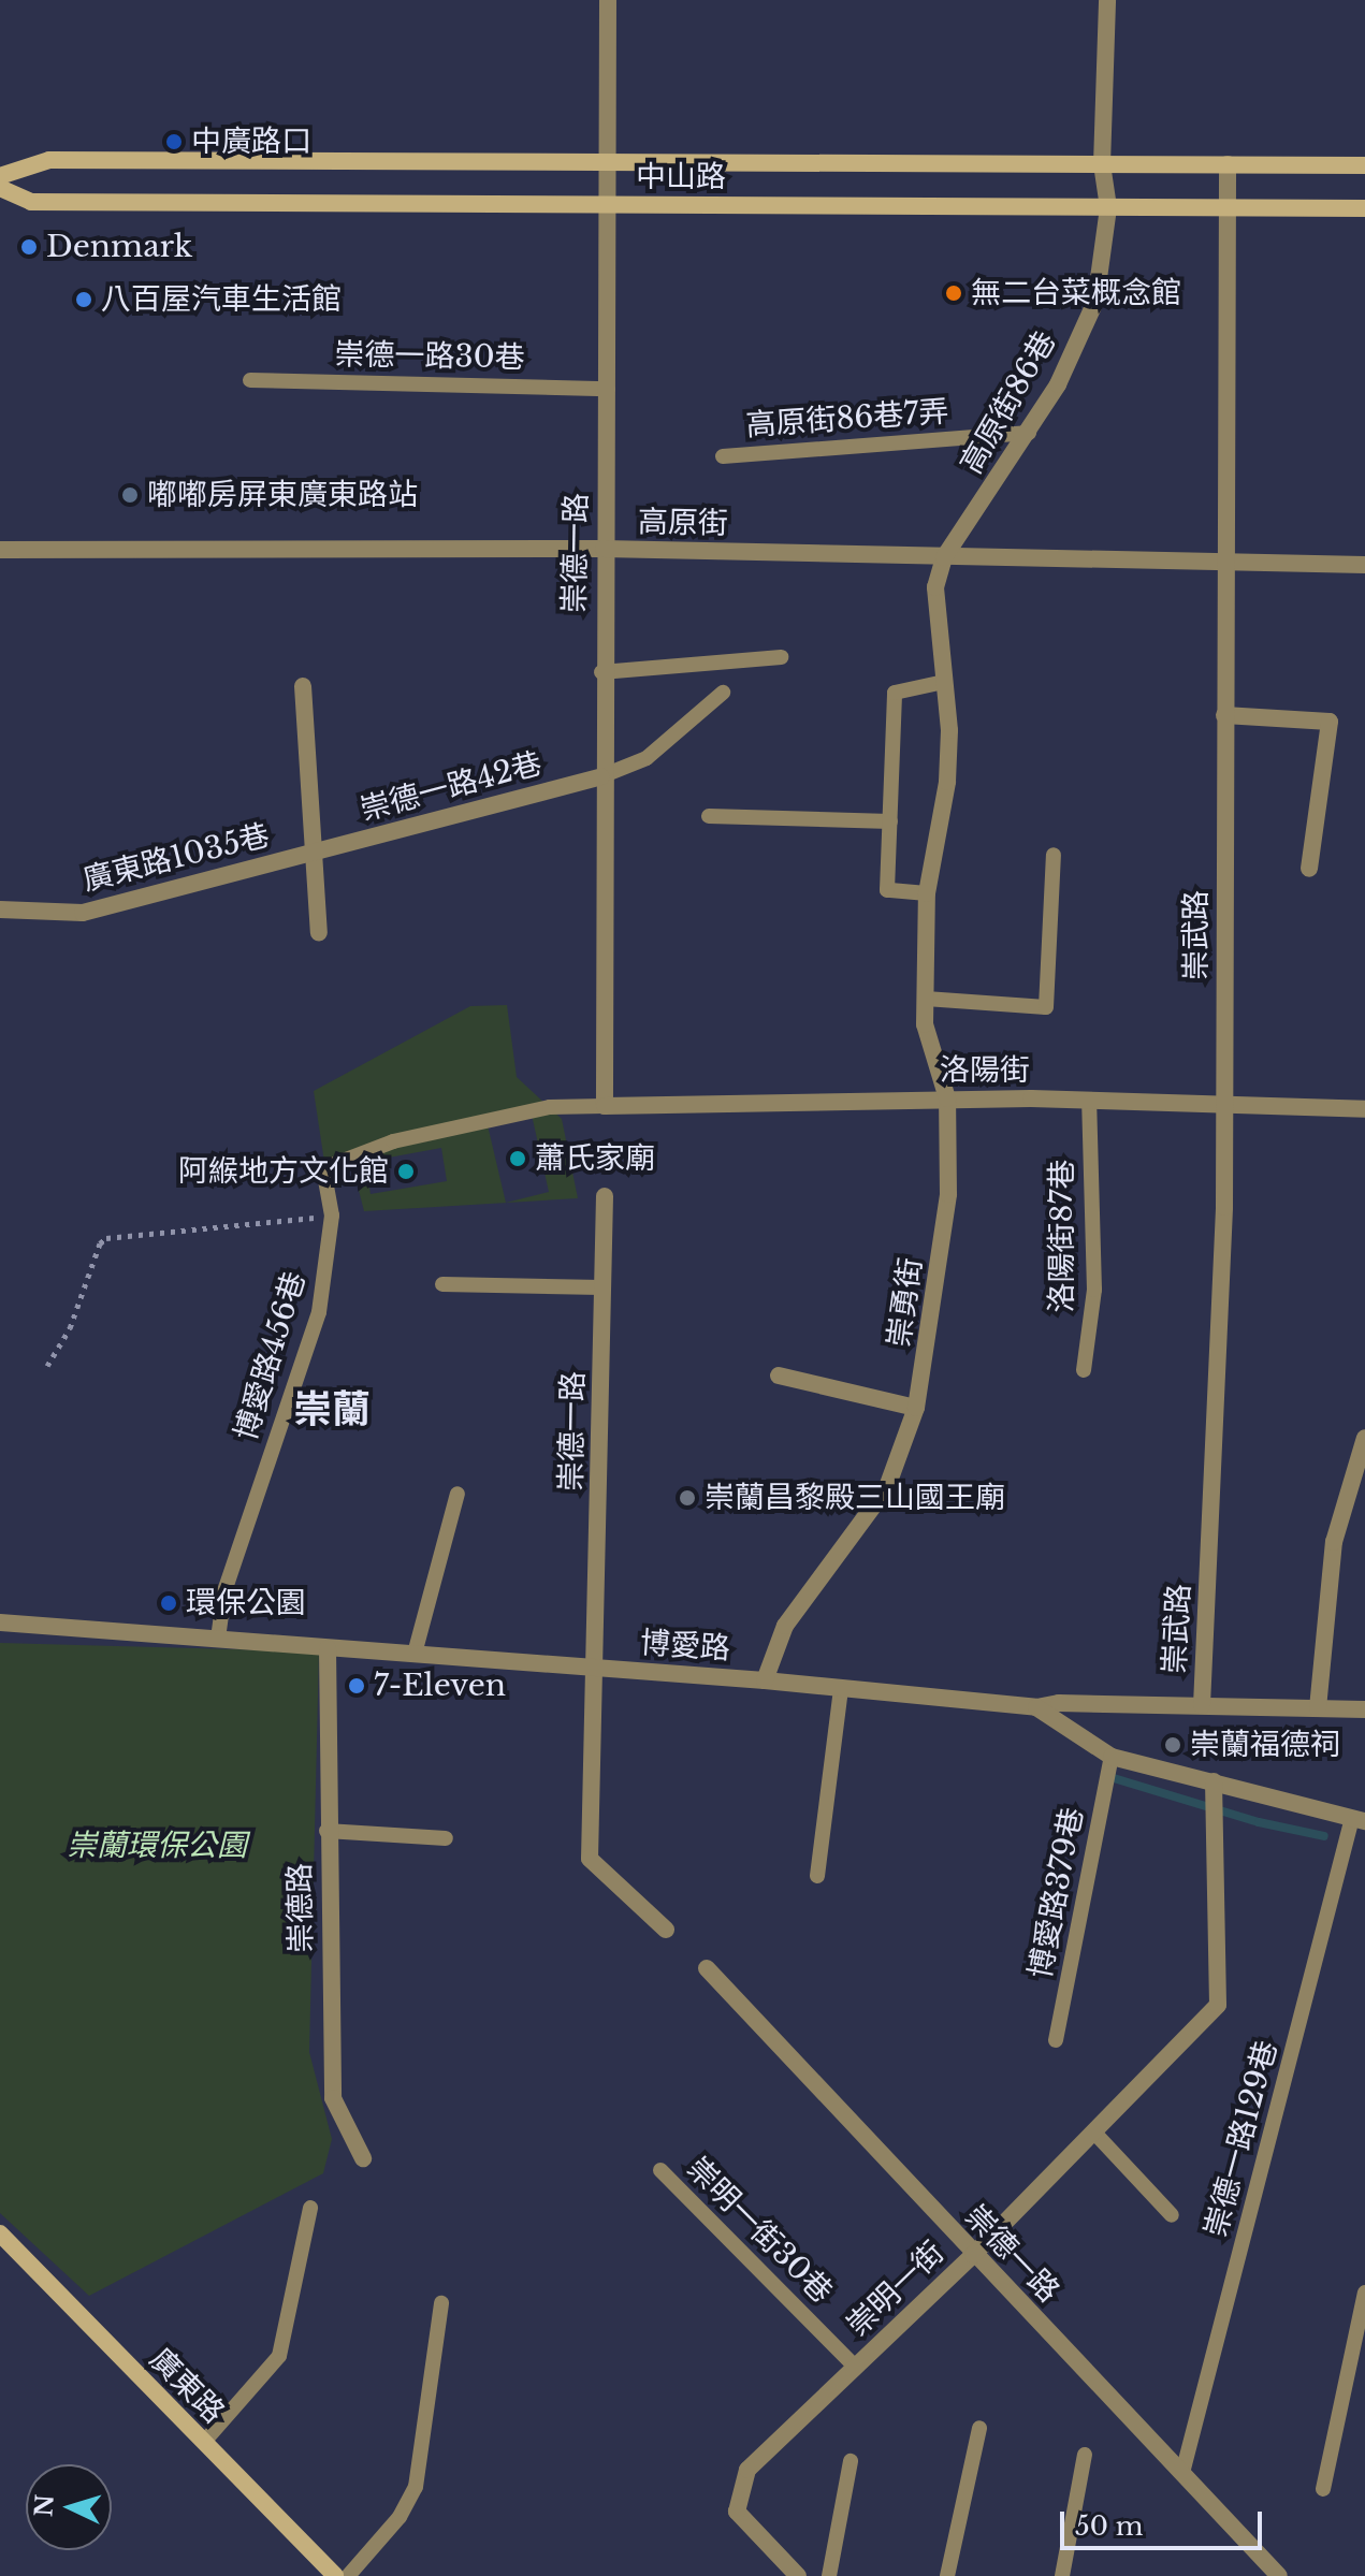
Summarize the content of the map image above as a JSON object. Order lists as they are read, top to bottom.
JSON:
{
  "streets": {
    "street": [
      "中山路",
      "高原街86巷",
      "高原街",
      "崇德一路",
      "崇德一路42巷",
      "廣東路1035巷",
      "崇武路",
      "洛陽街",
      "崇勇街",
      "博愛路",
      "崇德路",
      "崇明一街",
      "廣東路"
    ],
    "lane": [
      "崇德一路30巷",
      "高原街86巷7弄",
      "洛陽街87巷",
      "博愛路456巷",
      "博愛路379巷",
      "崇德一路129巷",
      "崇明一街30巷"
    ]
  },
  "crossings": [
    ["中山路", "高原街86巷"],
    ["中山路", "崇德一路"],
    ["中山路", "崇武路"],
    ["崇德一路30巷", "崇德一路"],
    ["高原街86巷", "高原街86巷7弄"],
    ["高原街86巷", "高原街"],
    ["高原街86巷", "崇勇街"],
    ["高原街", "崇德一路"],
    ["高原街", "崇武路"],
    ["高原街", "崇勇街"],
    ["崇德一路", "崇德一路42巷"],
    ["崇德一路", "洛陽街"],
    ["崇德一路", "博愛路456巷"],
    ["崇德一路", "博愛路"],
    ["崇德一路", "崇德一路129巷"],
    ["崇德一路", "崇明一街"],
    ["崇德一路42巷", "廣東路1035巷"],
    ["崇武路", "洛陽街"],
    ["崇武路", "博愛路"],
    ["洛陽街", "洛陽街87巷"],
    ["洛陽街", "崇勇街"],
    ["洛陽街", "博愛路456巷"],
    ["崇勇街", "博愛路"],
    ["博愛路456巷", "博愛路"],
    ["博愛路", "崇德路"],
    ["崇明一街30巷", "崇明一街"]
  ],
  "districts": ["崇蘭"],
  "parks": ["崇蘭環保公園"],
  "places": [
    "中廣路口",
    "Denmark",
    "無二台菜概念館",
    "八百屋汽車生活館",
    "嘟嘟房屏東廣東路站",
    "蕭氏家廟",
    "阿緱地方文化館",
    "崇蘭昌黎殿三山國王廟",
    "環保公園",
    "7-Eleven",
    "崇蘭福德祠"
  ],
  "scale_bar": "50 m",
  "north": "left"
}
